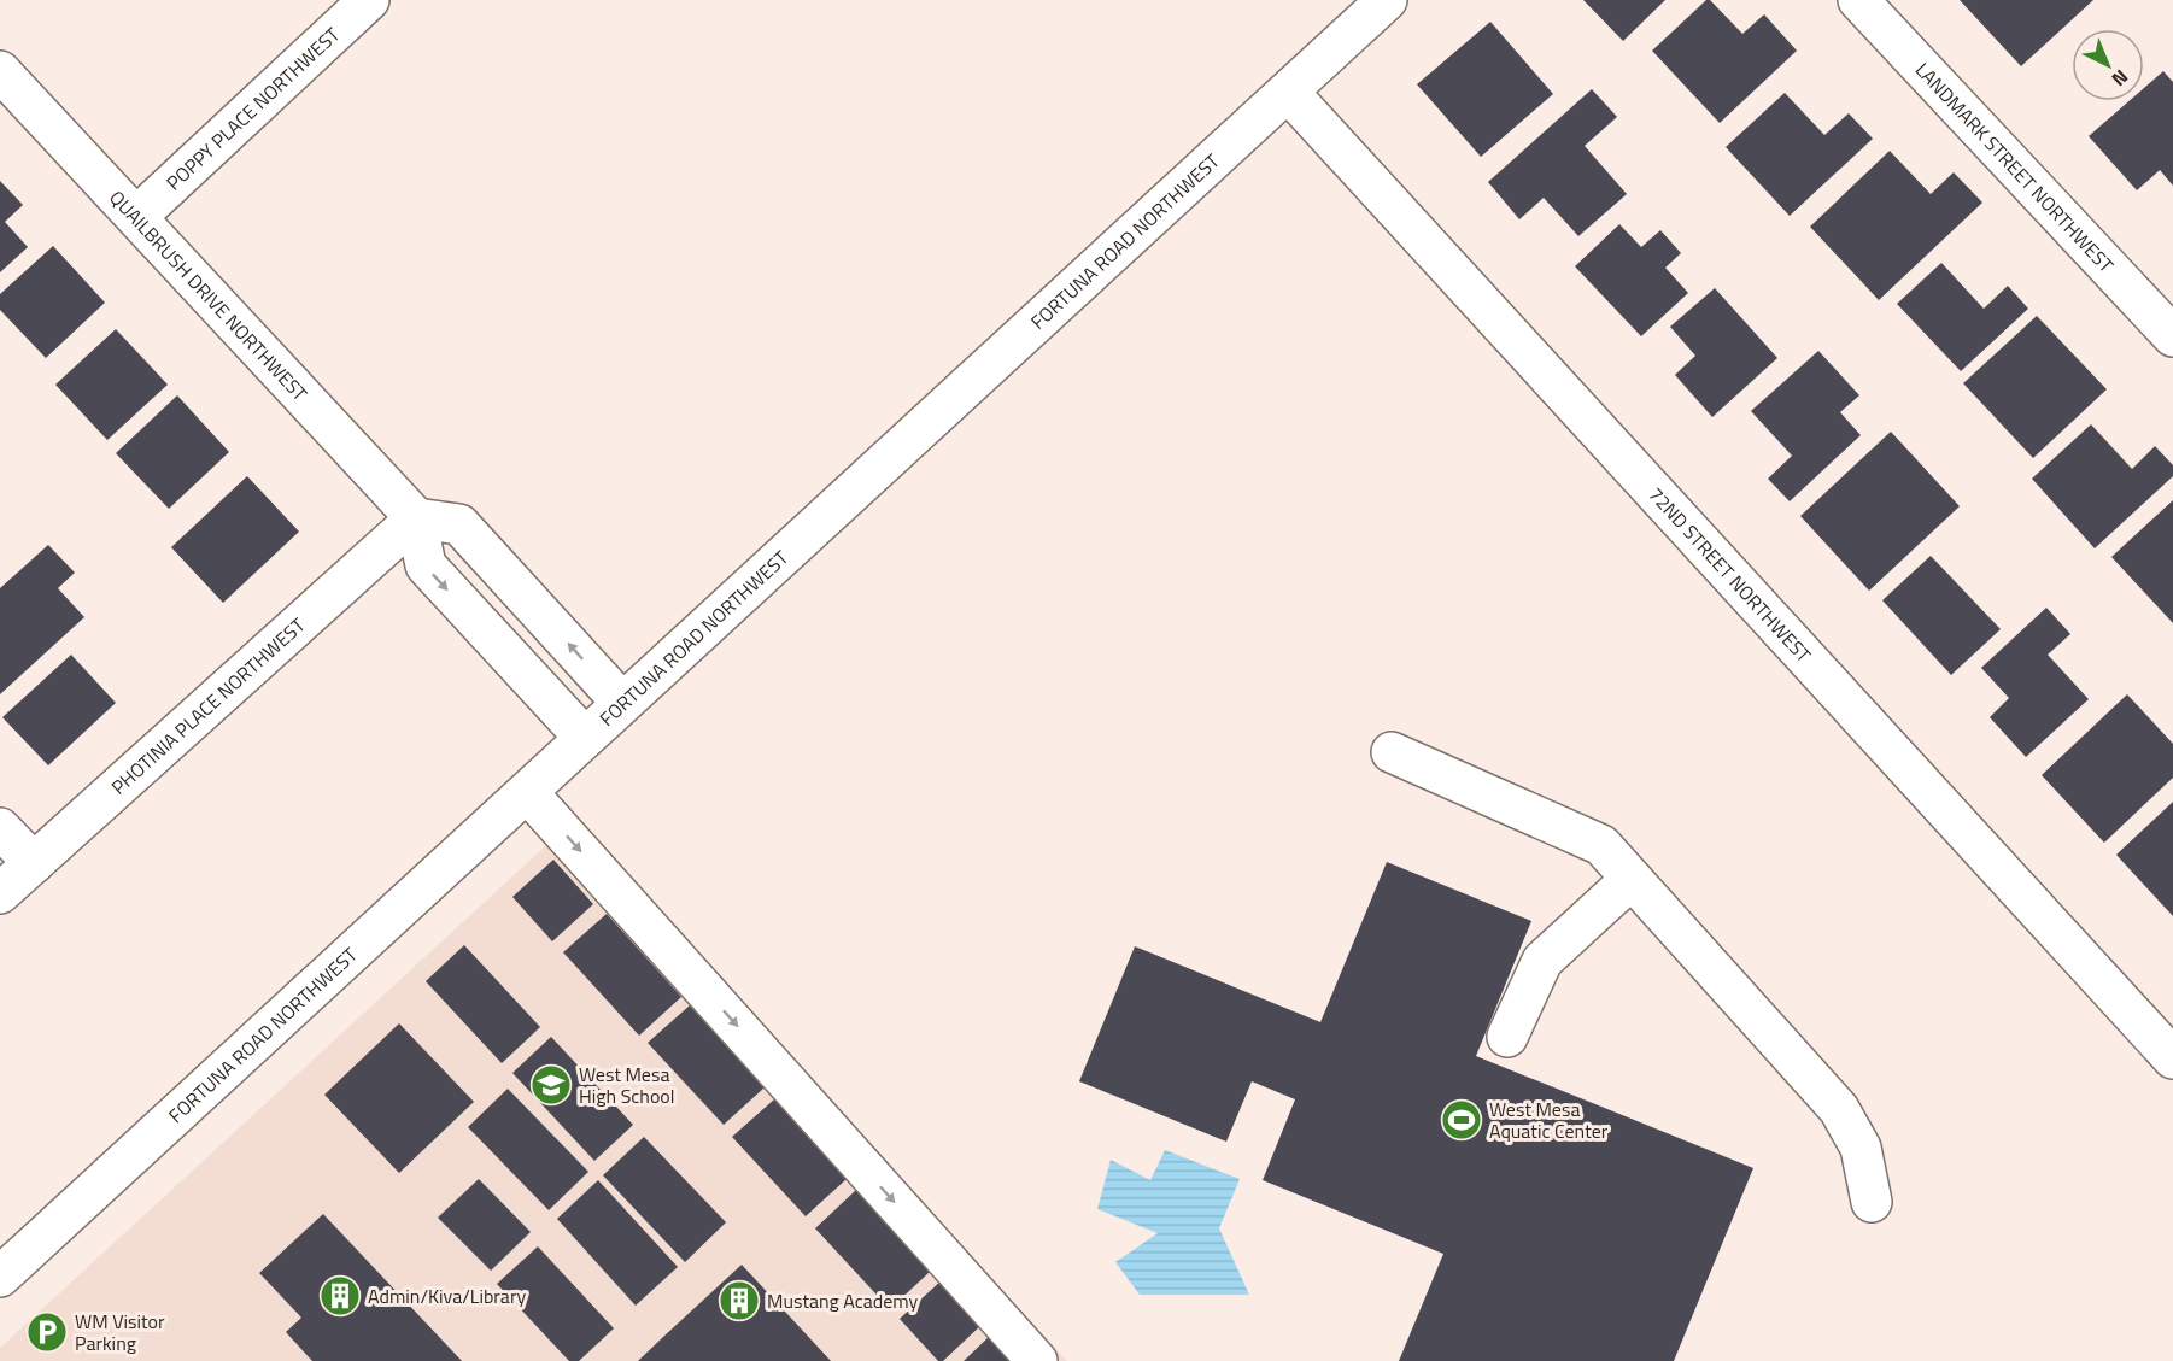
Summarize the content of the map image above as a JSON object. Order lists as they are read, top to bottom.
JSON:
{
  "streets": {
    "street": [
      "POPPY PLACE NORTHWEST",
      "LANDMARK STREET NORTHWEST",
      "FORTUNA ROAD NORTHWEST",
      "QUAILBRUSH DRIVE NORTHWEST",
      "72ND STREET NORTHWEST",
      "PHOTINIA PLACE NORTHWEST"
    ]
  },
  "crossings": [
    ["POPPY PLACE NORTHWEST", "QUAILBRUSH DRIVE NORTHWEST"],
    ["FORTUNA ROAD NORTHWEST", "72ND STREET NORTHWEST"],
    ["QUAILBRUSH DRIVE NORTHWEST", "PHOTINIA PLACE NORTHWEST"]
  ],
  "places": {
    "school or university": ["West Mesa High School"],
    "sports": ["West Mesa Aquatic Center"],
    "building": ["Admin/Kiva/Library", "Mustang Academy"],
    "parking": ["WM Visitor Parking"]
  },
  "north": "bottom right"
}
